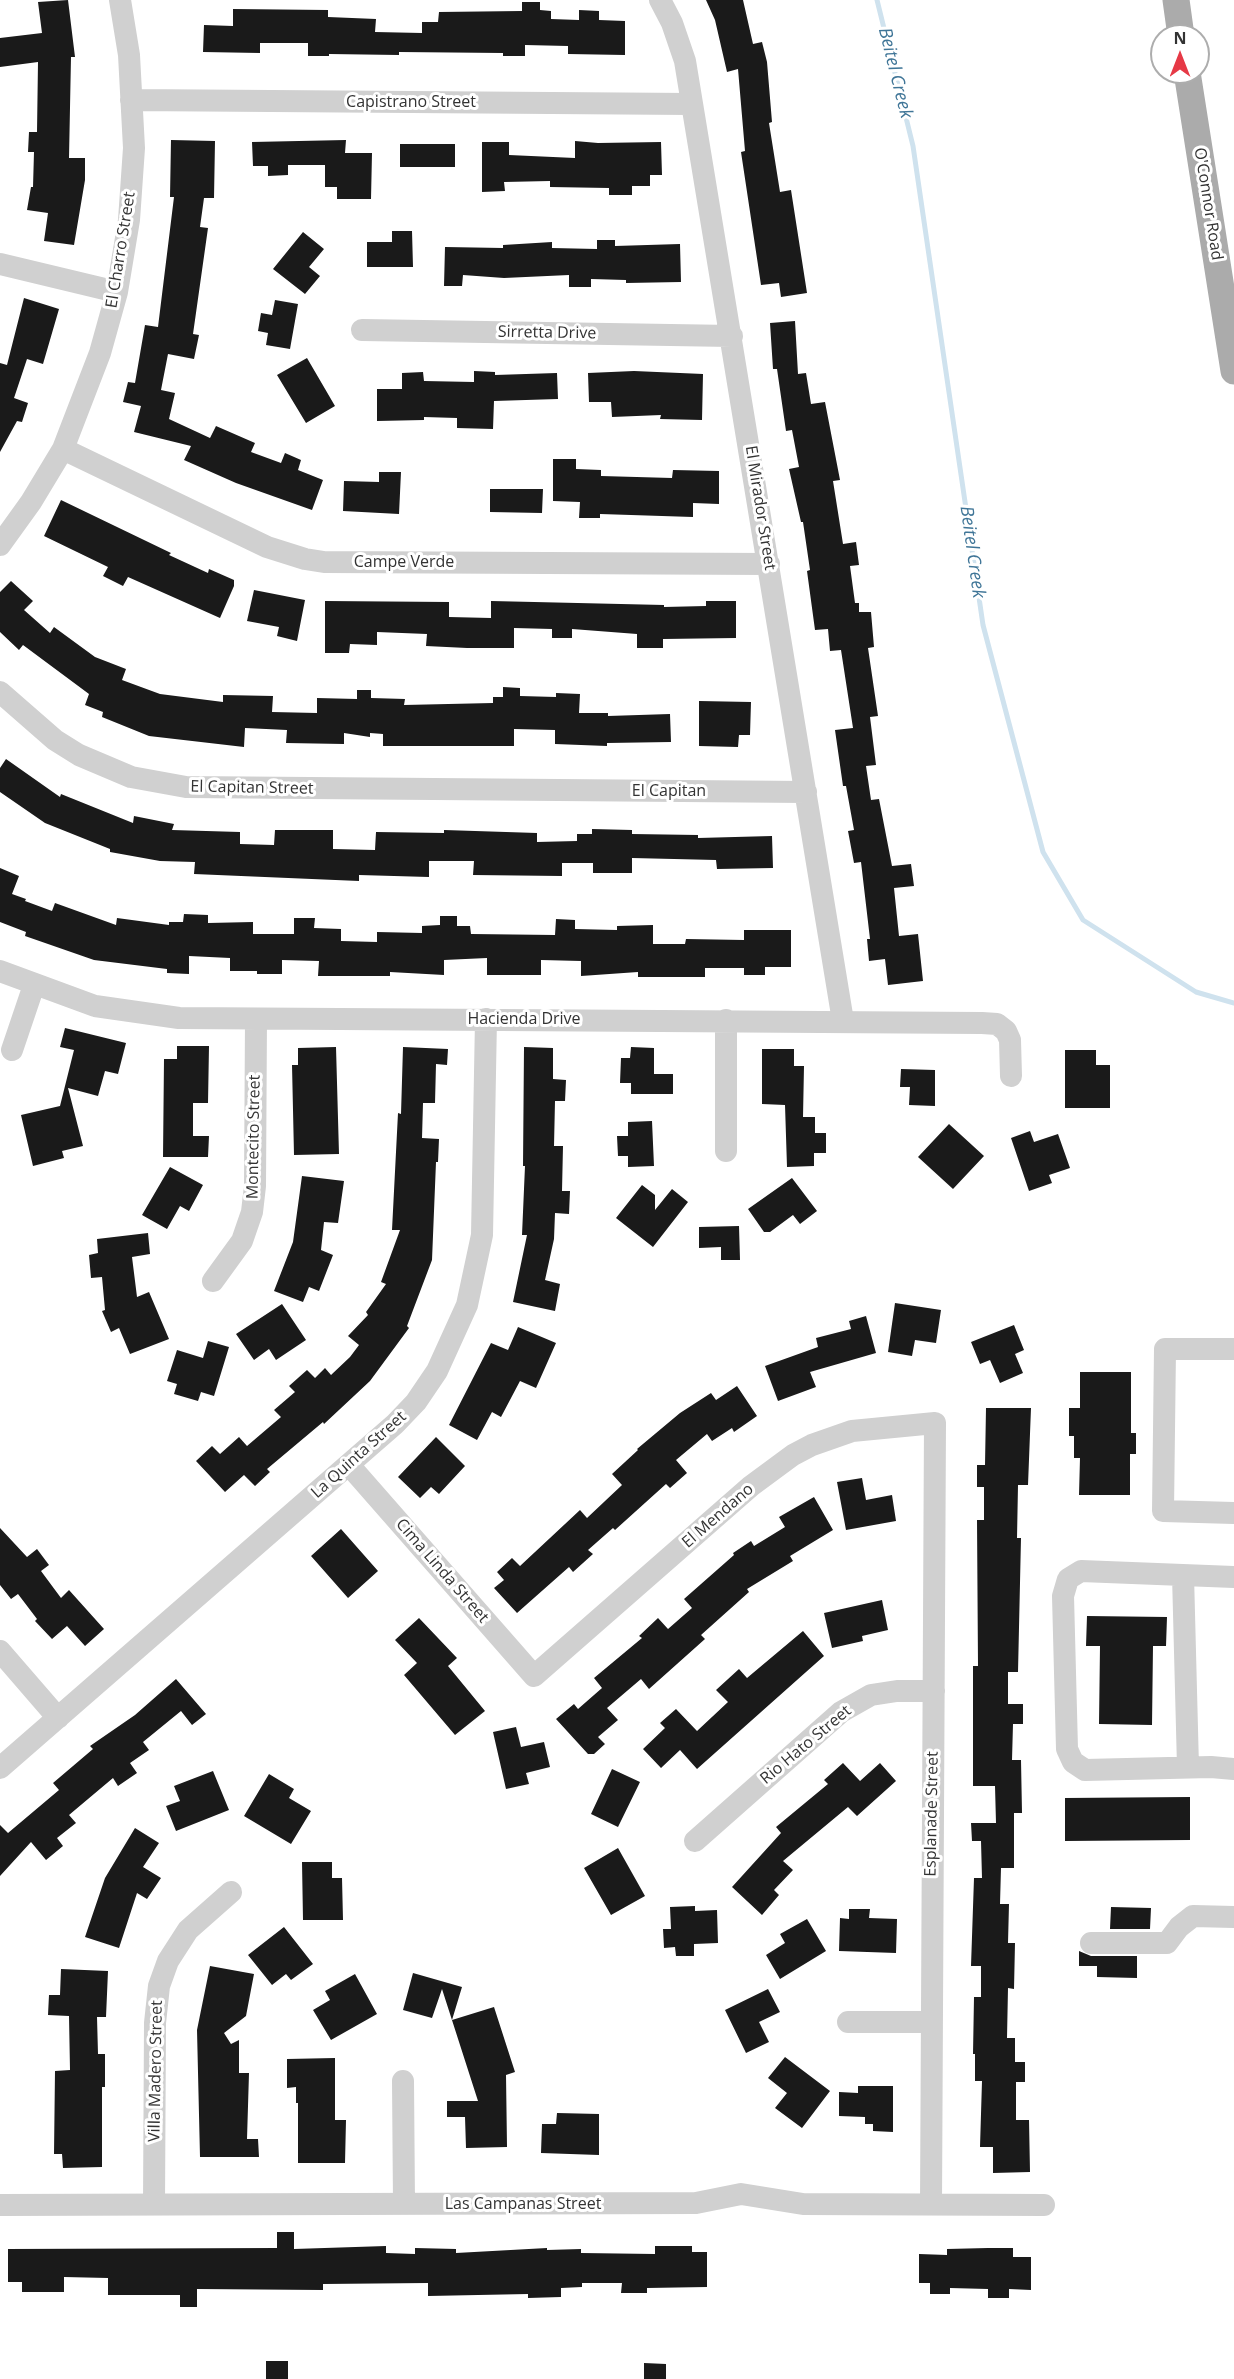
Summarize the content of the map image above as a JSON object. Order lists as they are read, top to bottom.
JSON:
{
  "streets": {
    "main road": ["O'Connor Road"],
    "street": [
      "Capistrano Street",
      "El Charro Street",
      "Sirretta Drive",
      "El Mirador Street",
      "Campe Verde",
      "El Capitan Street",
      "El Capitan",
      "Hacienda Drive",
      "Montecito Street",
      "La Quinta Street",
      "El Mendano",
      "Cima Linda Street",
      "Rio Hato Street",
      "Esplanade Street",
      "Villa Madero Street",
      "Las Campanas Street"
    ]
  },
  "crossings": [
    ["Capistrano Street", "El Charro Street"],
    ["Capistrano Street", "El Mirador Street"],
    ["El Charro Street", "Campe Verde"],
    ["Sirretta Drive", "El Mirador Street"],
    ["El Mirador Street", "Campe Verde"],
    ["El Mirador Street", "El Capitan"],
    ["El Mirador Street", "Hacienda Drive"],
    ["El Capitan Street", "El Capitan"],
    ["Hacienda Drive", "Montecito Street"],
    ["Hacienda Drive", "La Quinta Street"],
    ["La Quinta Street", "Cima Linda Street"],
    ["El Mendano", "Cima Linda Street"],
    ["El Mendano", "Esplanade Street"],
    ["Rio Hato Street", "Esplanade Street"],
    ["Esplanade Street", "Las Campanas Street"],
    ["Villa Madero Street", "Las Campanas Street"]
  ],
  "water": ["Beitel Creek"],
  "north": "top"
}
